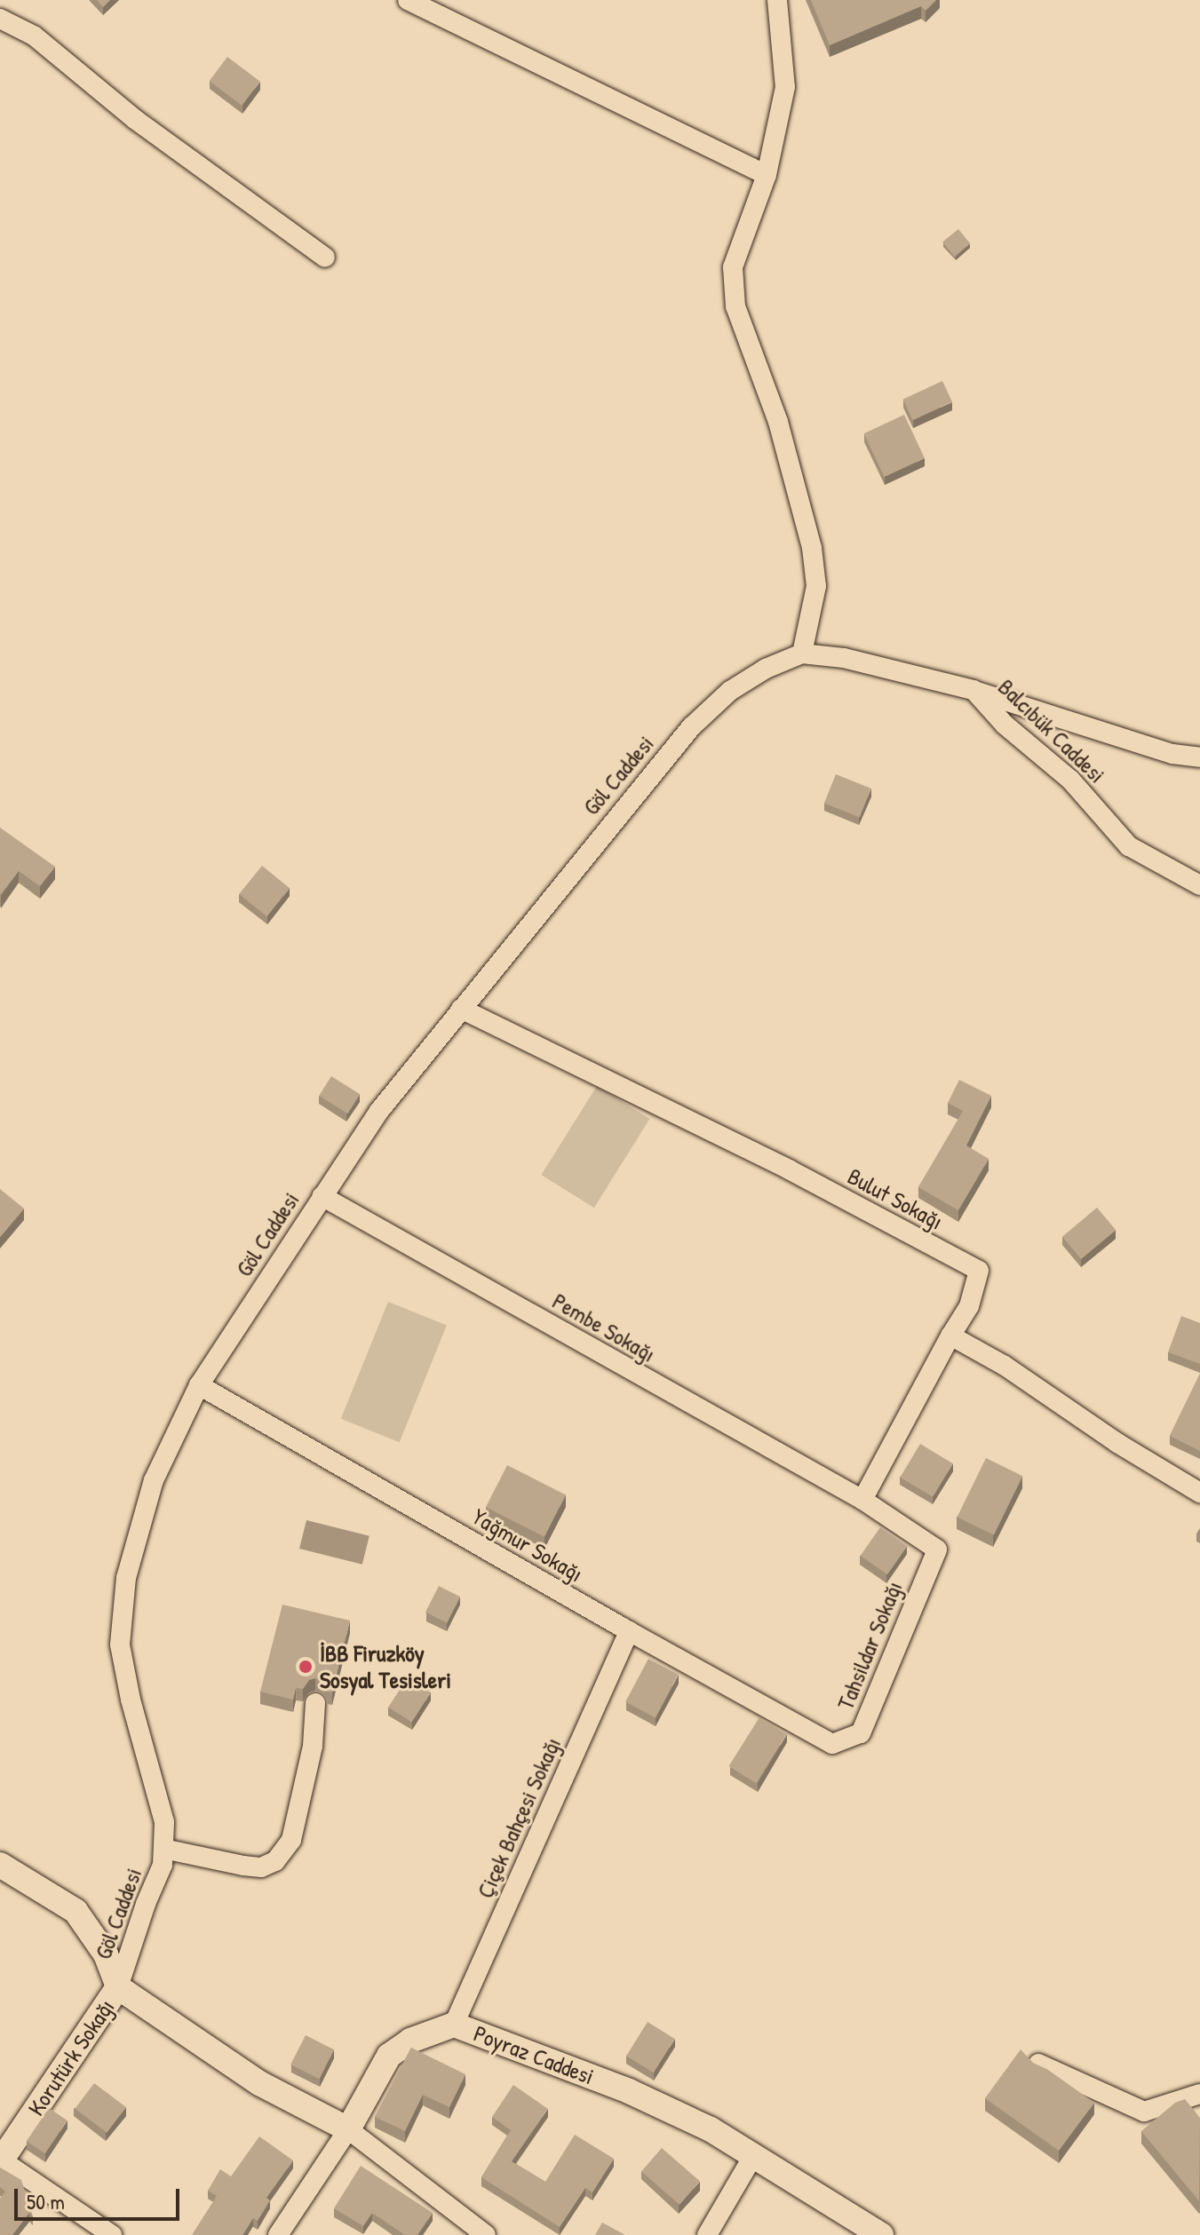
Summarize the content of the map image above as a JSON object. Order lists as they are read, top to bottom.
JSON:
{
  "streets": {
    "street": [
      "Balcıbük Caddesi",
      "Göl Caddesi",
      "Bulut Sokağı",
      "Pembe Sokağı",
      "Yağmur Sokağı",
      "Tahsildar Sokağı",
      "Çiçek Bahçesi Sokağı",
      "Poyraz Caddesi",
      "Korutürk Sokağı"
    ]
  },
  "crossings": [
    ["Balcıbük Caddesi", "Göl Caddesi"],
    ["Göl Caddesi", "Bulut Sokağı"],
    ["Göl Caddesi", "Pembe Sokağı"],
    ["Göl Caddesi", "Yağmur Sokağı"],
    ["Göl Caddesi", "Korutürk Sokağı"],
    ["Pembe Sokağı", "Tahsildar Sokağı"],
    ["Yağmur Sokağı", "Tahsildar Sokağı"],
    ["Yağmur Sokağı", "Çiçek Bahçesi Sokağı"],
    ["Çiçek Bahçesi Sokağı", "Poyraz Caddesi"]
  ],
  "places": ["İBB Firuzköy Sosyal Tesisleri"],
  "scale_bar": "50 m"
}
